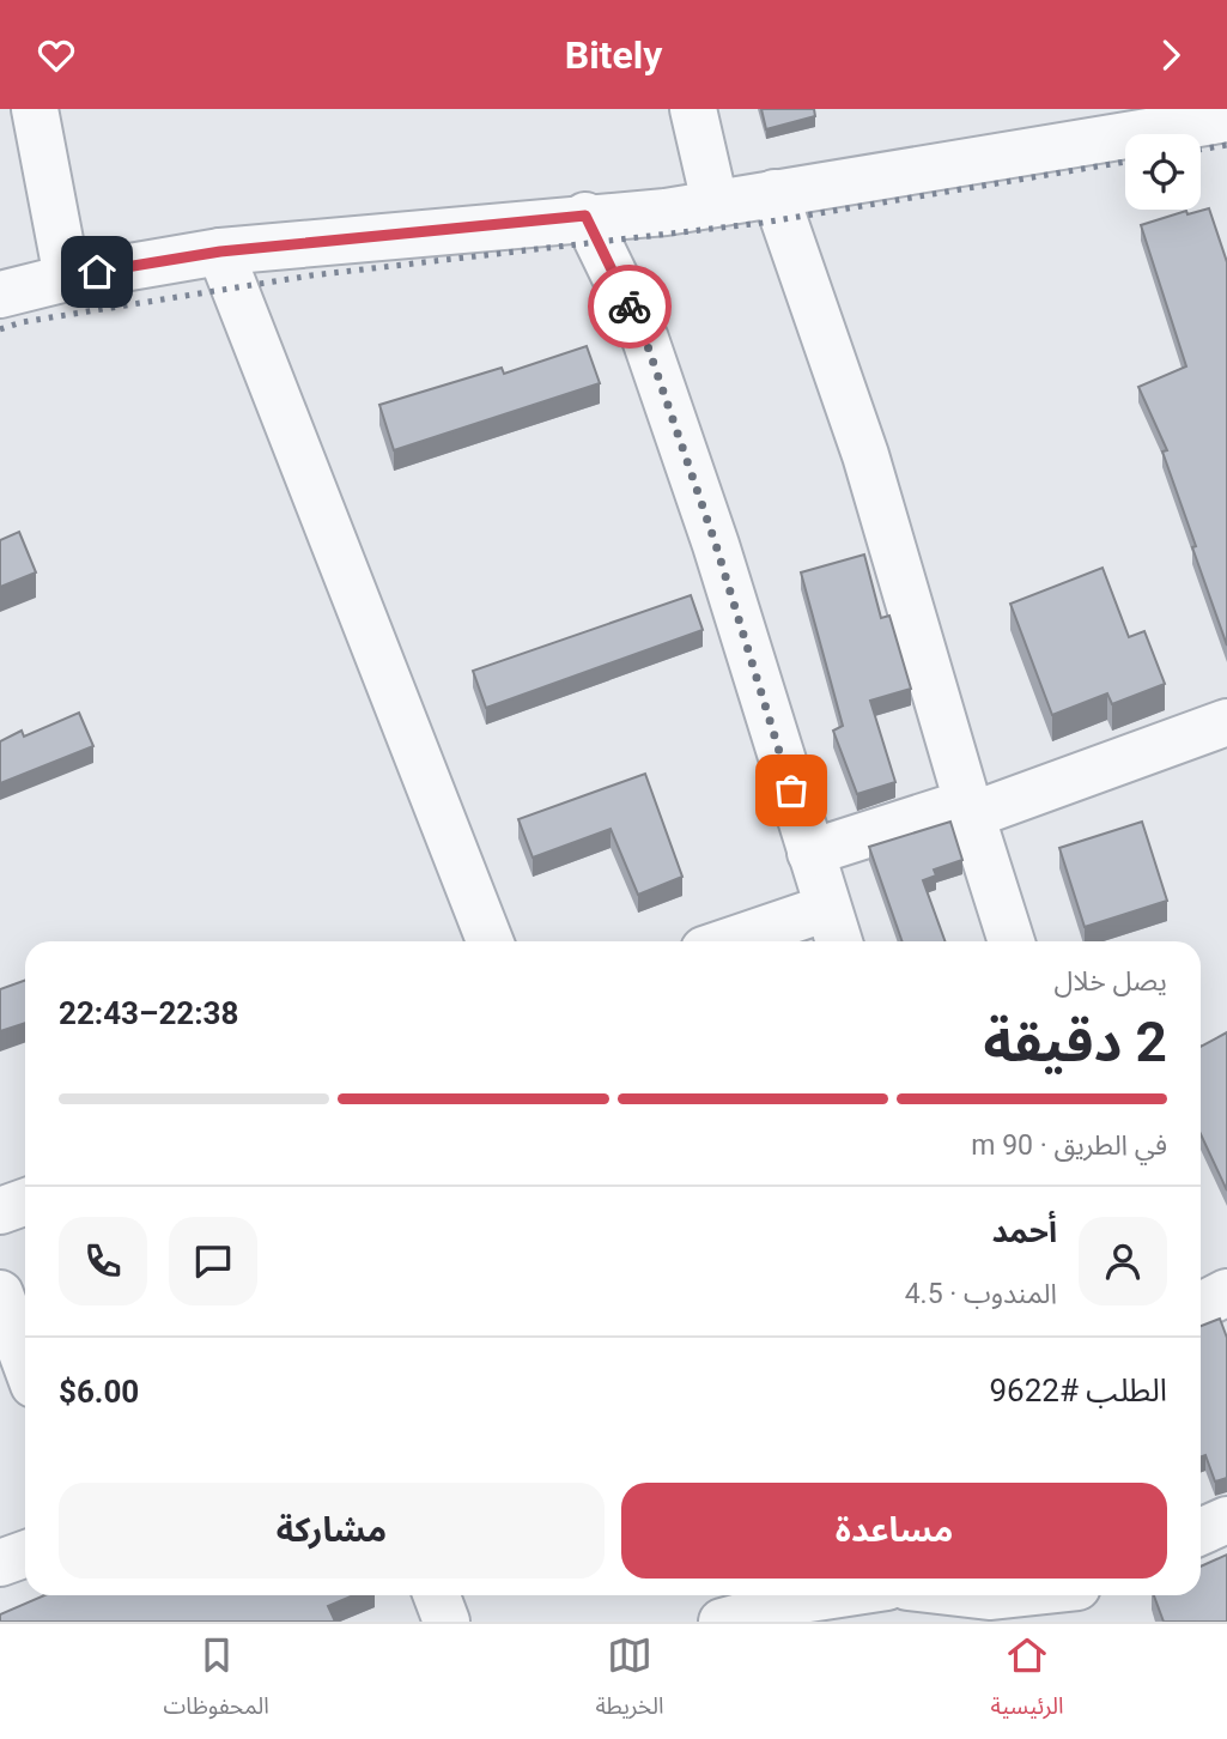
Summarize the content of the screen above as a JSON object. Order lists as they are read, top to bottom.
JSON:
{
  "page": {
    "header": "Bitely",
    "heading": ["2 دقيقة", "يصل خلال", "22:38–22:43"],
    "panel": [
      "أحمد",
      "المندوب · 4.5",
      "الطلب #9622",
      "$6.00"
    ],
    "bar": "في الطريق · 90 m",
    "buttons": ["مساعدة", "مشاركة"],
    "tabs": ["الرئيسية", "الخريطة", "المحفوظات"]
  }
}
